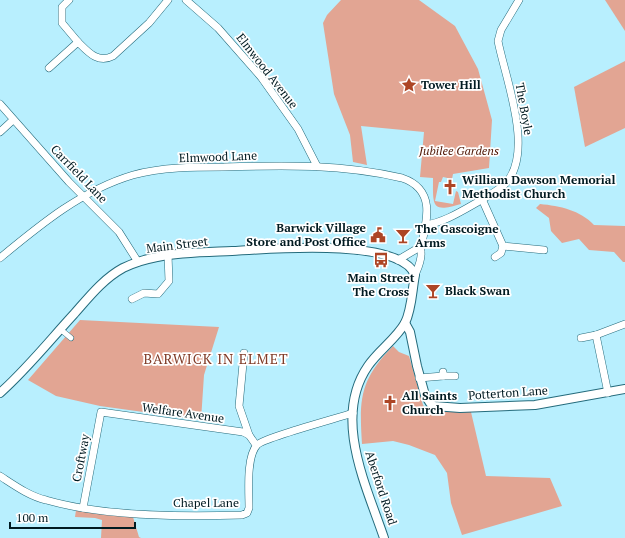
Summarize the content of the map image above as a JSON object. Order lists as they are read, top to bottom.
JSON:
{
  "streets": {
    "street": [
      "Elmwood Avenue",
      "The Boyle",
      "Elmwood Lane",
      "Carrfield Lane",
      "Main Street",
      "Potterton Lane",
      "Welfare Avenue",
      "Croftway",
      "Aberford Road",
      "Chapel Lane"
    ]
  },
  "crossings": [
    ["Elmwood Avenue", "Elmwood Lane"],
    ["The Boyle", "Elmwood Lane"],
    ["Elmwood Lane", "Carrfield Lane"],
    ["Elmwood Lane", "Main Street"],
    ["Carrfield Lane", "Main Street"],
    ["Potterton Lane", "Aberford Road"],
    ["Welfare Avenue", "Croftway"],
    ["Croftway", "Chapel Lane"]
  ],
  "districts": ["BARWICK IN ELMET"],
  "parks": ["Jubilee Gardens"],
  "places": {
    "place": ["Tower Hill"],
    "church": ["William Dawson Memorial Methodist Church", "All Saints Church"],
    "public building": ["Barwick Village Store and Post Office"],
    "bar": ["The Gascoigne Arms", "Black Swan"],
    "bus stop": ["Main Street The Cross"]
  },
  "scale_bar": "100 m"
}
